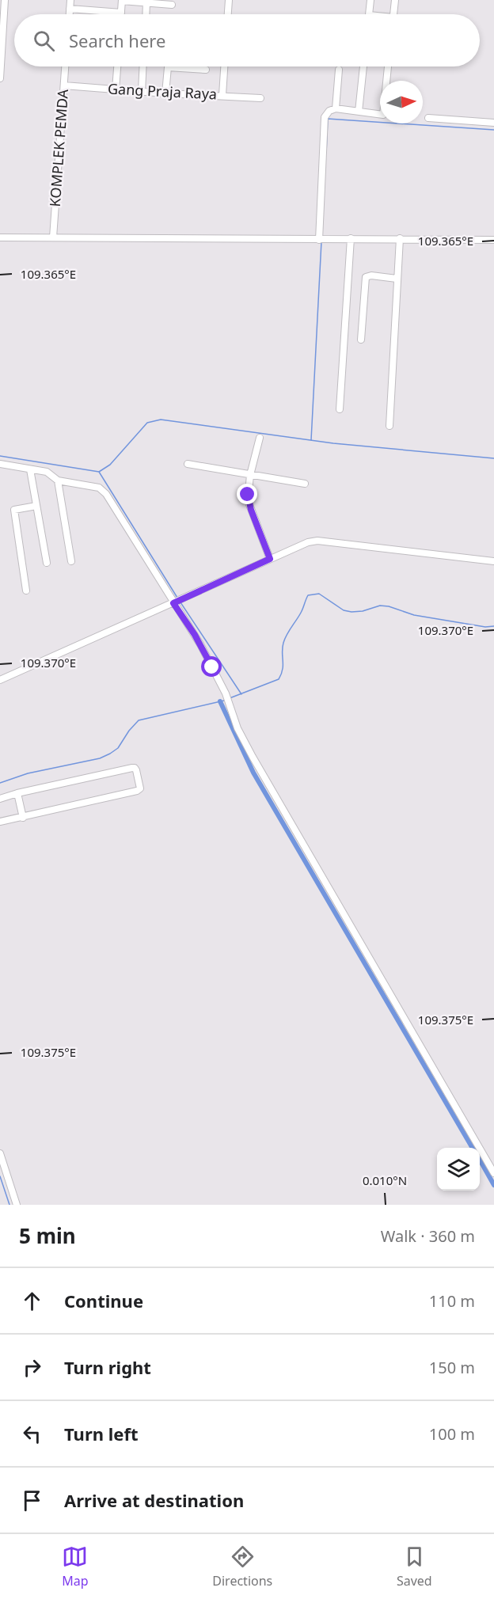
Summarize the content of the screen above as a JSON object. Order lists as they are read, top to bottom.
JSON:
{
  "streets": {
    "street": ["Gang Praja Raya", "KOMPLEK PEMDA"]
  },
  "crossings": [
    ["Gang Praja Raya", "KOMPLEK PEMDA"]
  ],
  "north": "right",
  "page": {
    "search": "Search here",
    "heading": ["5 min", "Walk · 360 m"],
    "list": [
      ["Continue", "110 m"],
      ["Turn right", "150 m"],
      ["Turn left", "100 m"],
      "Arrive at destination"
    ],
    "nav": ["Map", "Directions", "Saved"]
  },
  "coordinates": [
    "109.365°E",
    "109.370°E",
    "109.375°E",
    "0.010°N"
  ]
}
